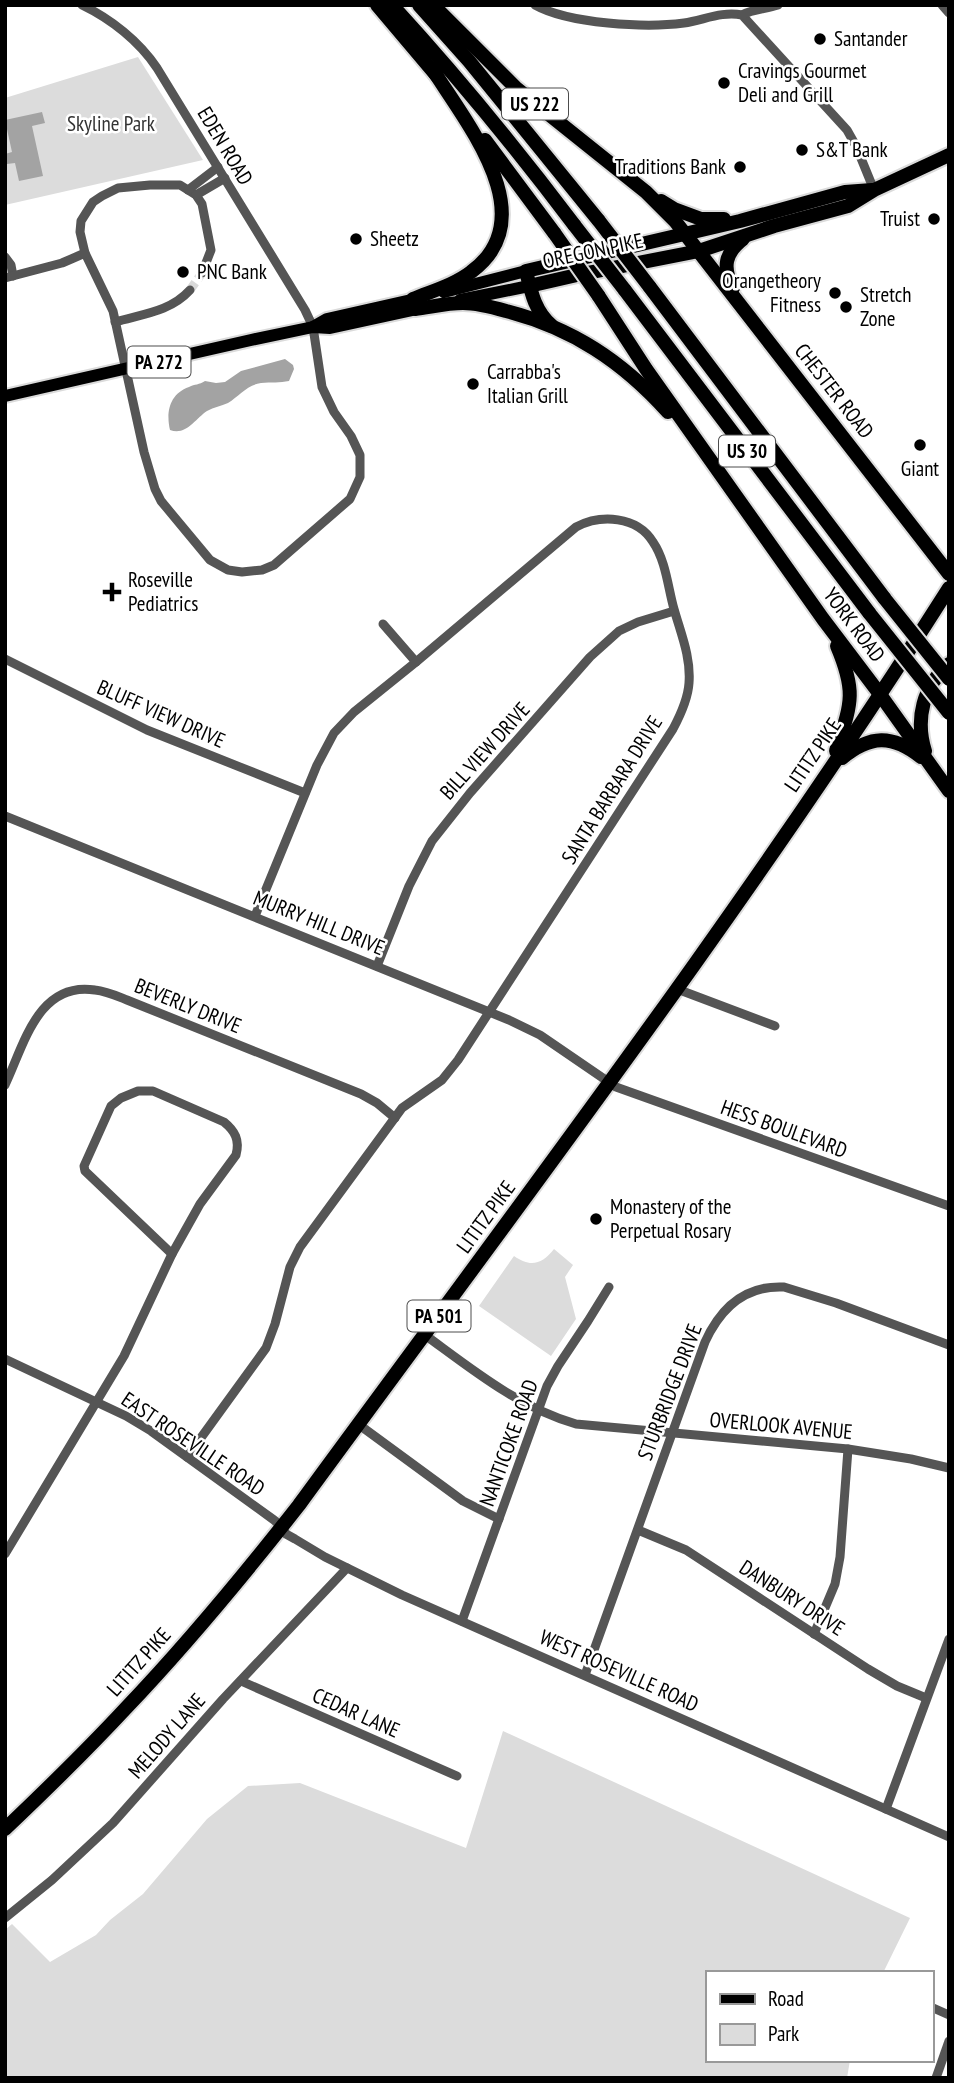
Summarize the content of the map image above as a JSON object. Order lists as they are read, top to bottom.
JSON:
{
  "streets": {
    "highway": [
      "US 222",
      "OREGON PIKE",
      "PA 272",
      "CHESTER ROAD",
      "US 30",
      "YORK ROAD",
      "LITITZ PIKE",
      "PA 501"
    ],
    "street": [
      "EDEN ROAD",
      "BLUFF VIEW DRIVE",
      "BILL VIEW DRIVE",
      "SANTA BARBARA DRIVE",
      "MURRY HILL DRIVE",
      "BEVERLY DRIVE",
      "HESS BOULEVARD",
      "STURBRIDGE DRIVE",
      "OVERLOOK AVENUE",
      "NANTICOKE ROAD",
      "EAST ROSEVILLE ROAD",
      "DANBURY DRIVE",
      "WEST ROSEVILLE ROAD",
      "CEDAR LANE",
      "MELODY LANE"
    ]
  },
  "crossings": [
    ["US 222", "OREGON PIKE"],
    ["US 222", "CHESTER ROAD"],
    ["US 222", "YORK ROAD"],
    ["EDEN ROAD", "OREGON PIKE"],
    ["OREGON PIKE", "CHESTER ROAD"],
    ["YORK ROAD", "LITITZ PIKE"],
    ["BLUFF VIEW DRIVE", "SANTA BARBARA DRIVE"],
    ["BILL VIEW DRIVE", "SANTA BARBARA DRIVE"],
    ["BILL VIEW DRIVE", "MURRY HILL DRIVE"],
    ["LITITZ PIKE", "MURRY HILL DRIVE"],
    ["LITITZ PIKE", "HESS BOULEVARD"],
    ["LITITZ PIKE", "OVERLOOK AVENUE"],
    ["LITITZ PIKE", "EAST ROSEVILLE ROAD"],
    ["LITITZ PIKE", "WEST ROSEVILLE ROAD"],
    ["SANTA BARBARA DRIVE", "MURRY HILL DRIVE"],
    ["SANTA BARBARA DRIVE", "BEVERLY DRIVE"],
    ["SANTA BARBARA DRIVE", "EAST ROSEVILLE ROAD"],
    ["MURRY HILL DRIVE", "HESS BOULEVARD"],
    ["STURBRIDGE DRIVE", "OVERLOOK AVENUE"],
    ["STURBRIDGE DRIVE", "DANBURY DRIVE"],
    ["STURBRIDGE DRIVE", "WEST ROSEVILLE ROAD"],
    ["OVERLOOK AVENUE", "NANTICOKE ROAD"],
    ["NANTICOKE ROAD", "WEST ROSEVILLE ROAD"],
    ["EAST ROSEVILLE ROAD", "WEST ROSEVILLE ROAD"],
    ["WEST ROSEVILLE ROAD", "MELODY LANE"],
    ["CEDAR LANE", "MELODY LANE"]
  ],
  "parks": ["Skyline Park"],
  "places": {
    "other": [
      "Santander",
      "Cravings Gourmet Deli and Grill",
      "S&T Bank",
      "Traditions Bank",
      "Truist",
      "Sheetz",
      "PNC Bank",
      "Orangetheory Fitness",
      "Stretch Zone",
      "Carrabba's Italian Grill",
      "Giant",
      "Monastery of the Perpetual Rosary"
    ],
    "health": ["Roseville Pediatrics"]
  },
  "legend": ["Road", "Park"]
}
